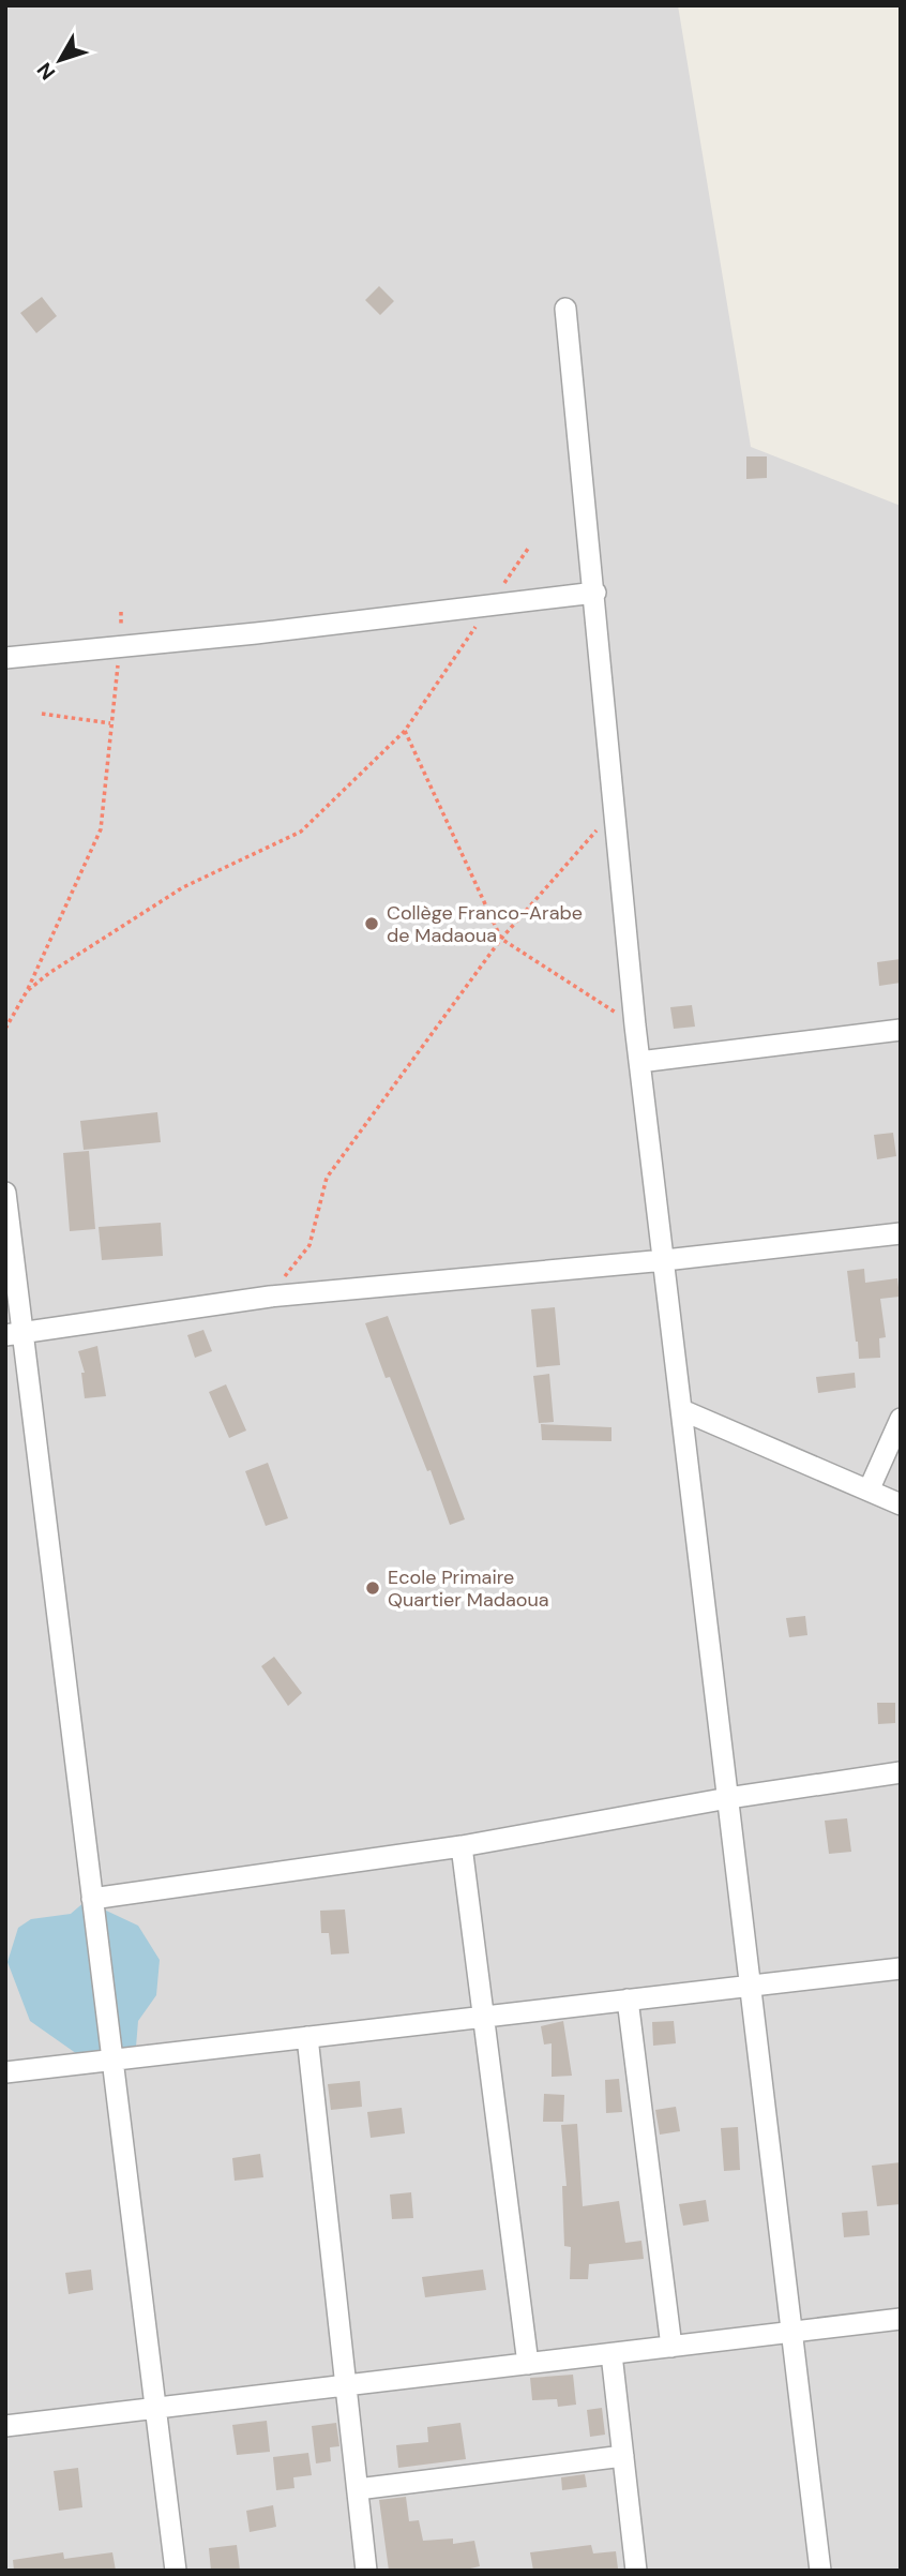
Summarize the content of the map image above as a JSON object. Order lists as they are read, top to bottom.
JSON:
{
  "places": ["Collège Franco-Arabe de Madaoua", "Ecole Primaire Quartier Madaoua"],
  "north": "bottom left"
}
